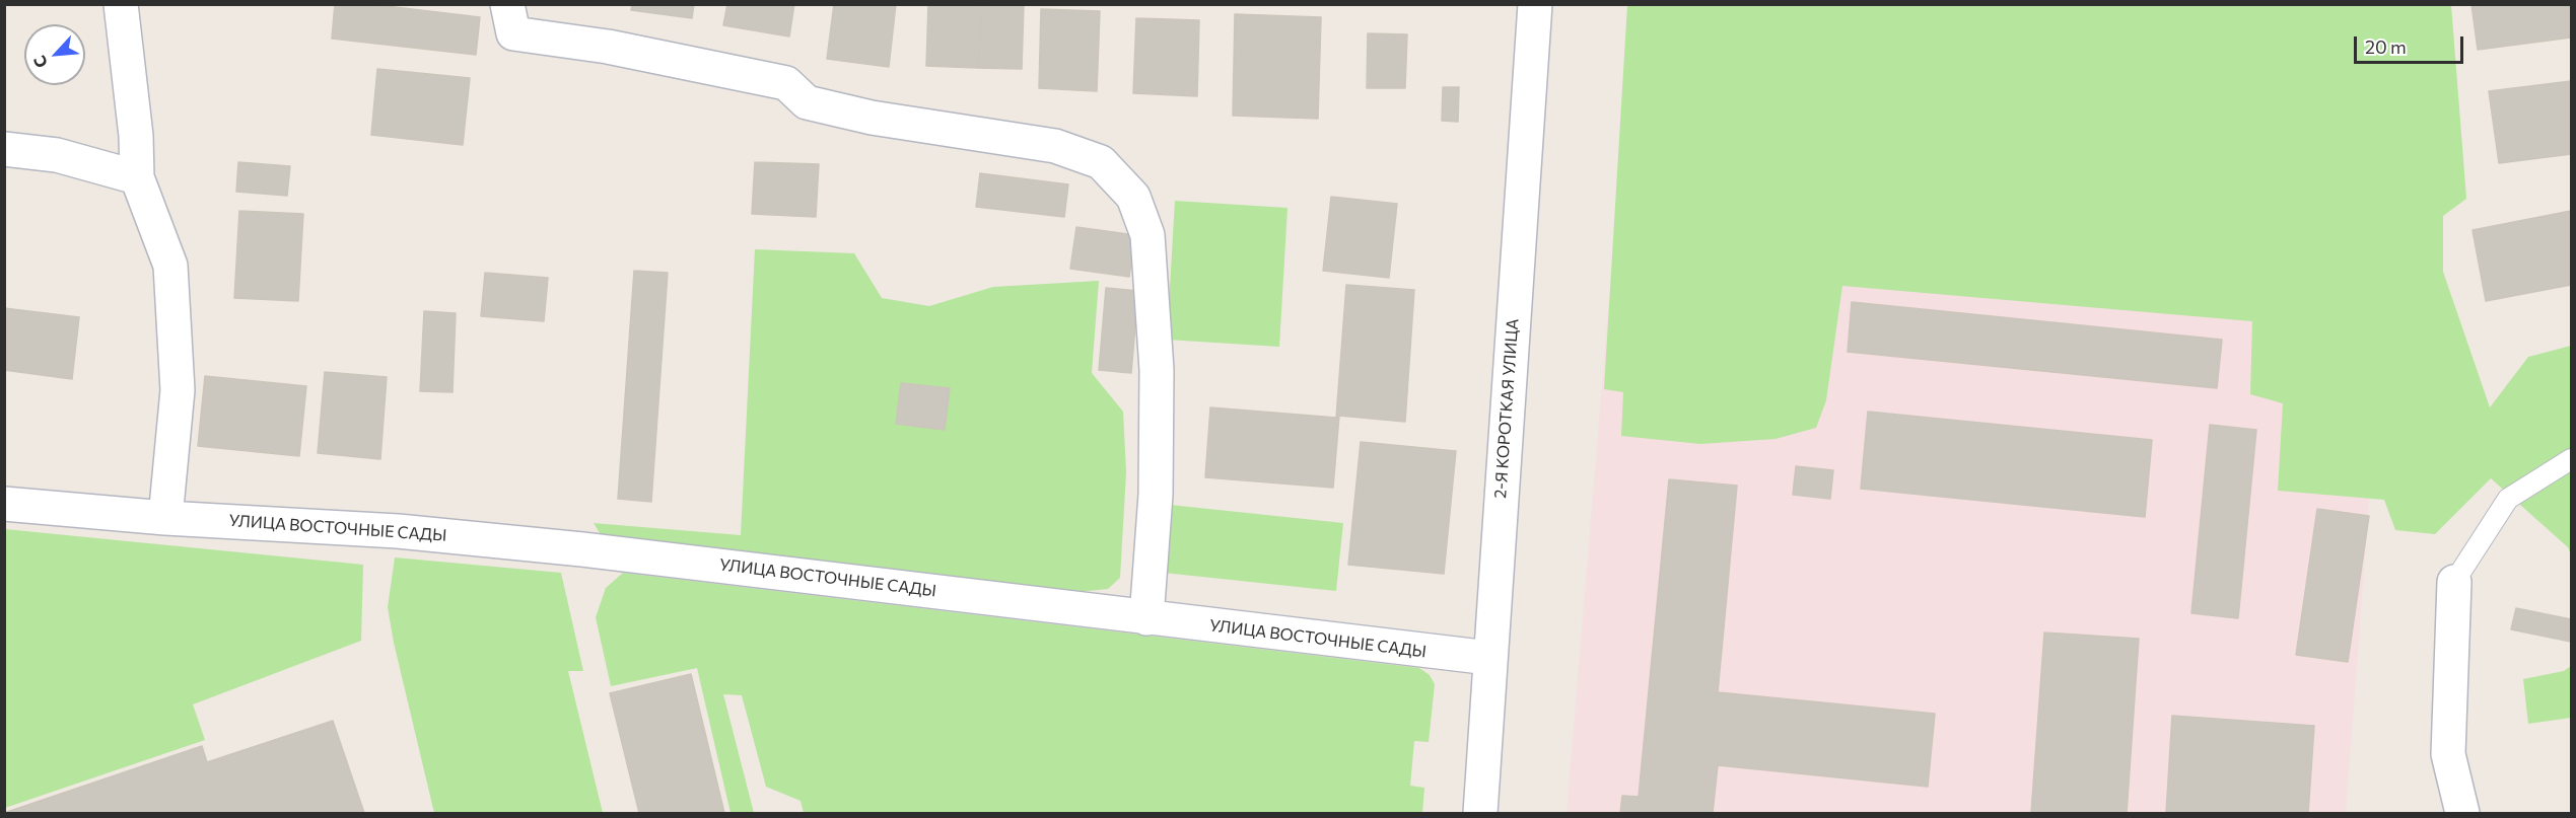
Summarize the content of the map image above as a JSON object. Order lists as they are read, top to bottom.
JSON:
{
  "streets": {
    "street": ["2-Я КОРОТКАЯ УЛИЦА", "УЛИЦА ВОСТОЧНЫЕ САДЫ"]
  },
  "crossings": [
    ["2-Я КОРОТКАЯ УЛИЦА", "УЛИЦА ВОСТОЧНЫЕ САДЫ"]
  ],
  "scale_bar": "20 m",
  "north": "bottom left"
}
